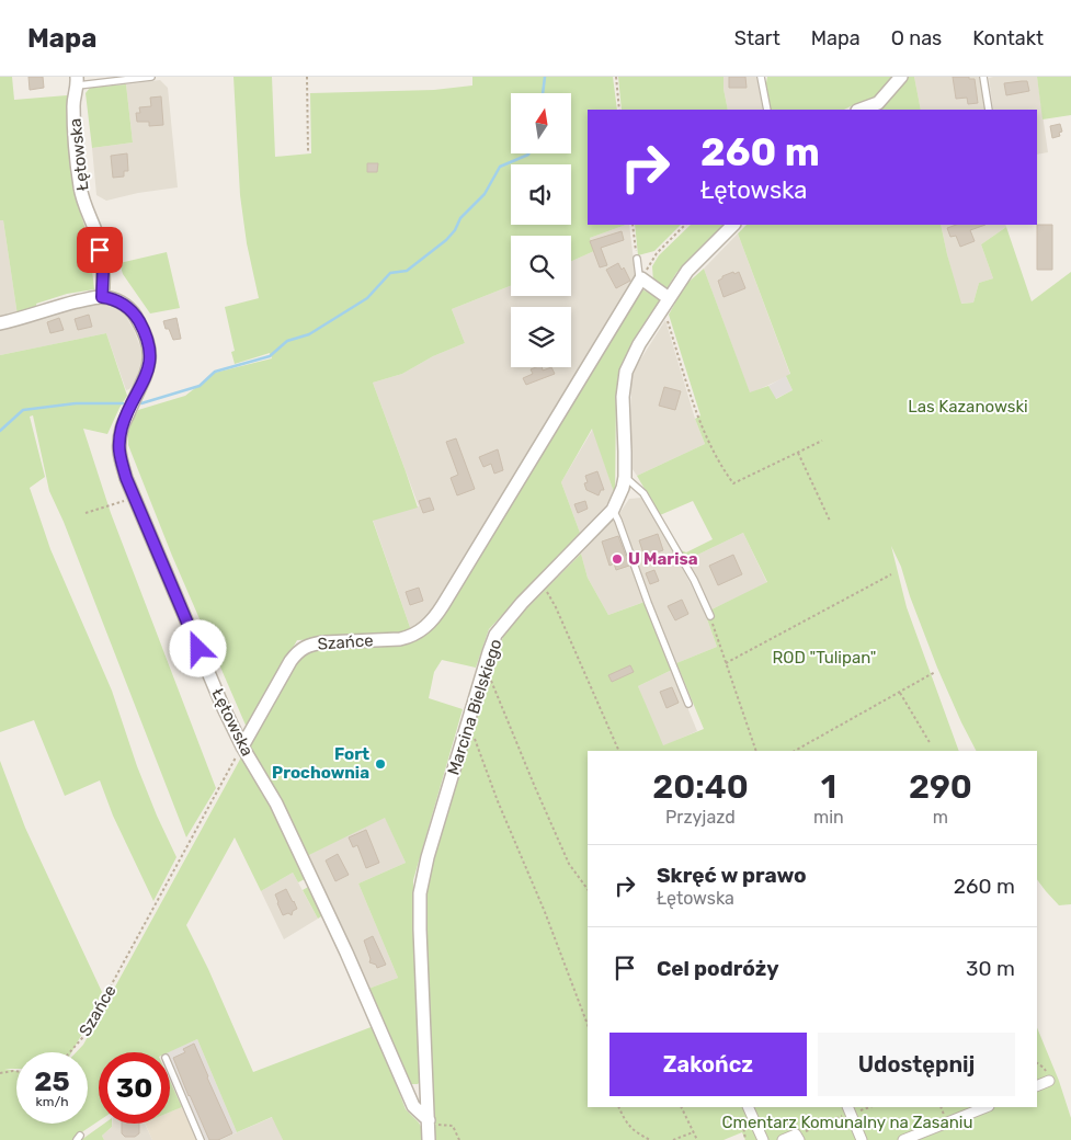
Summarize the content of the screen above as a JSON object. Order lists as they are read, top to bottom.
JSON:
{
  "streets": {
    "street": ["Łętowska", "Szańce", "Marcina Bielskiego"]
  },
  "crossings": [
    ["Łętowska", "Szańce"],
    ["Łętowska", "Marcina Bielskiego"]
  ],
  "parks": ["Las Kazanowski", "ROD \"Tulipan\"", "Cmentarz Komunalny na Zasaniu"],
  "places": ["U Marisa", "Fort Prochownia"],
  "north": "top",
  "page": {
    "header": "Mapa",
    "nav": [
      "Start",
      "Mapa",
      "O nas",
      "Kontakt"
    ],
    "turn": ["260 m", "Łętowska"],
    "eta": [
      "20:40",
      "Przyjazd",
      "1",
      "min",
      "290",
      "m"
    ],
    "list": [
      {
        "name": "Skręć w prawo",
        "note": "Łętowska",
        "value": "260 m"
      },
      {
        "name": "Cel podróży",
        "value": "30 m"
      }
    ],
    "buttons": ["Zakończ", "Udostępnij"],
    "speed": "25 km/h",
    "limit": "30"
  }
}
